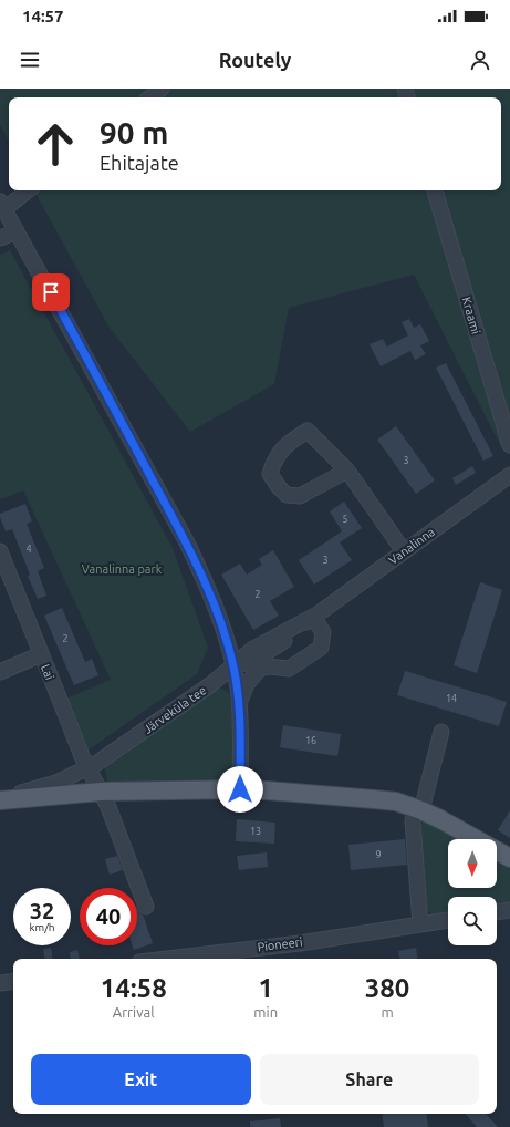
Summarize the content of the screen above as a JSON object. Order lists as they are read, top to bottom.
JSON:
{
  "streets": {
    "main road": ["Järveküla tee"],
    "street": [
      "Kraami",
      "Vanalinna",
      "Lai",
      "Pioneeri"
    ]
  },
  "crossings": [
    ["Vanalinna", "Järveküla tee"],
    ["Lai", "Järveküla tee"]
  ],
  "parks": ["Vanalinna park"],
  "house_numbers": [
    "3",
    "5",
    "4",
    "3",
    "2",
    "2",
    "14",
    "16",
    "13",
    "9"
  ],
  "north": "bottom",
  "page": {
    "status": "14:57",
    "header": "Routely",
    "turn": ["90 m", "Ehitajate"],
    "speed": "32 km/h",
    "limit": "40",
    "eta": [
      "14:58",
      "Arrival",
      "1",
      "min",
      "380",
      "m"
    ],
    "buttons": ["Exit", "Share"]
  }
}
